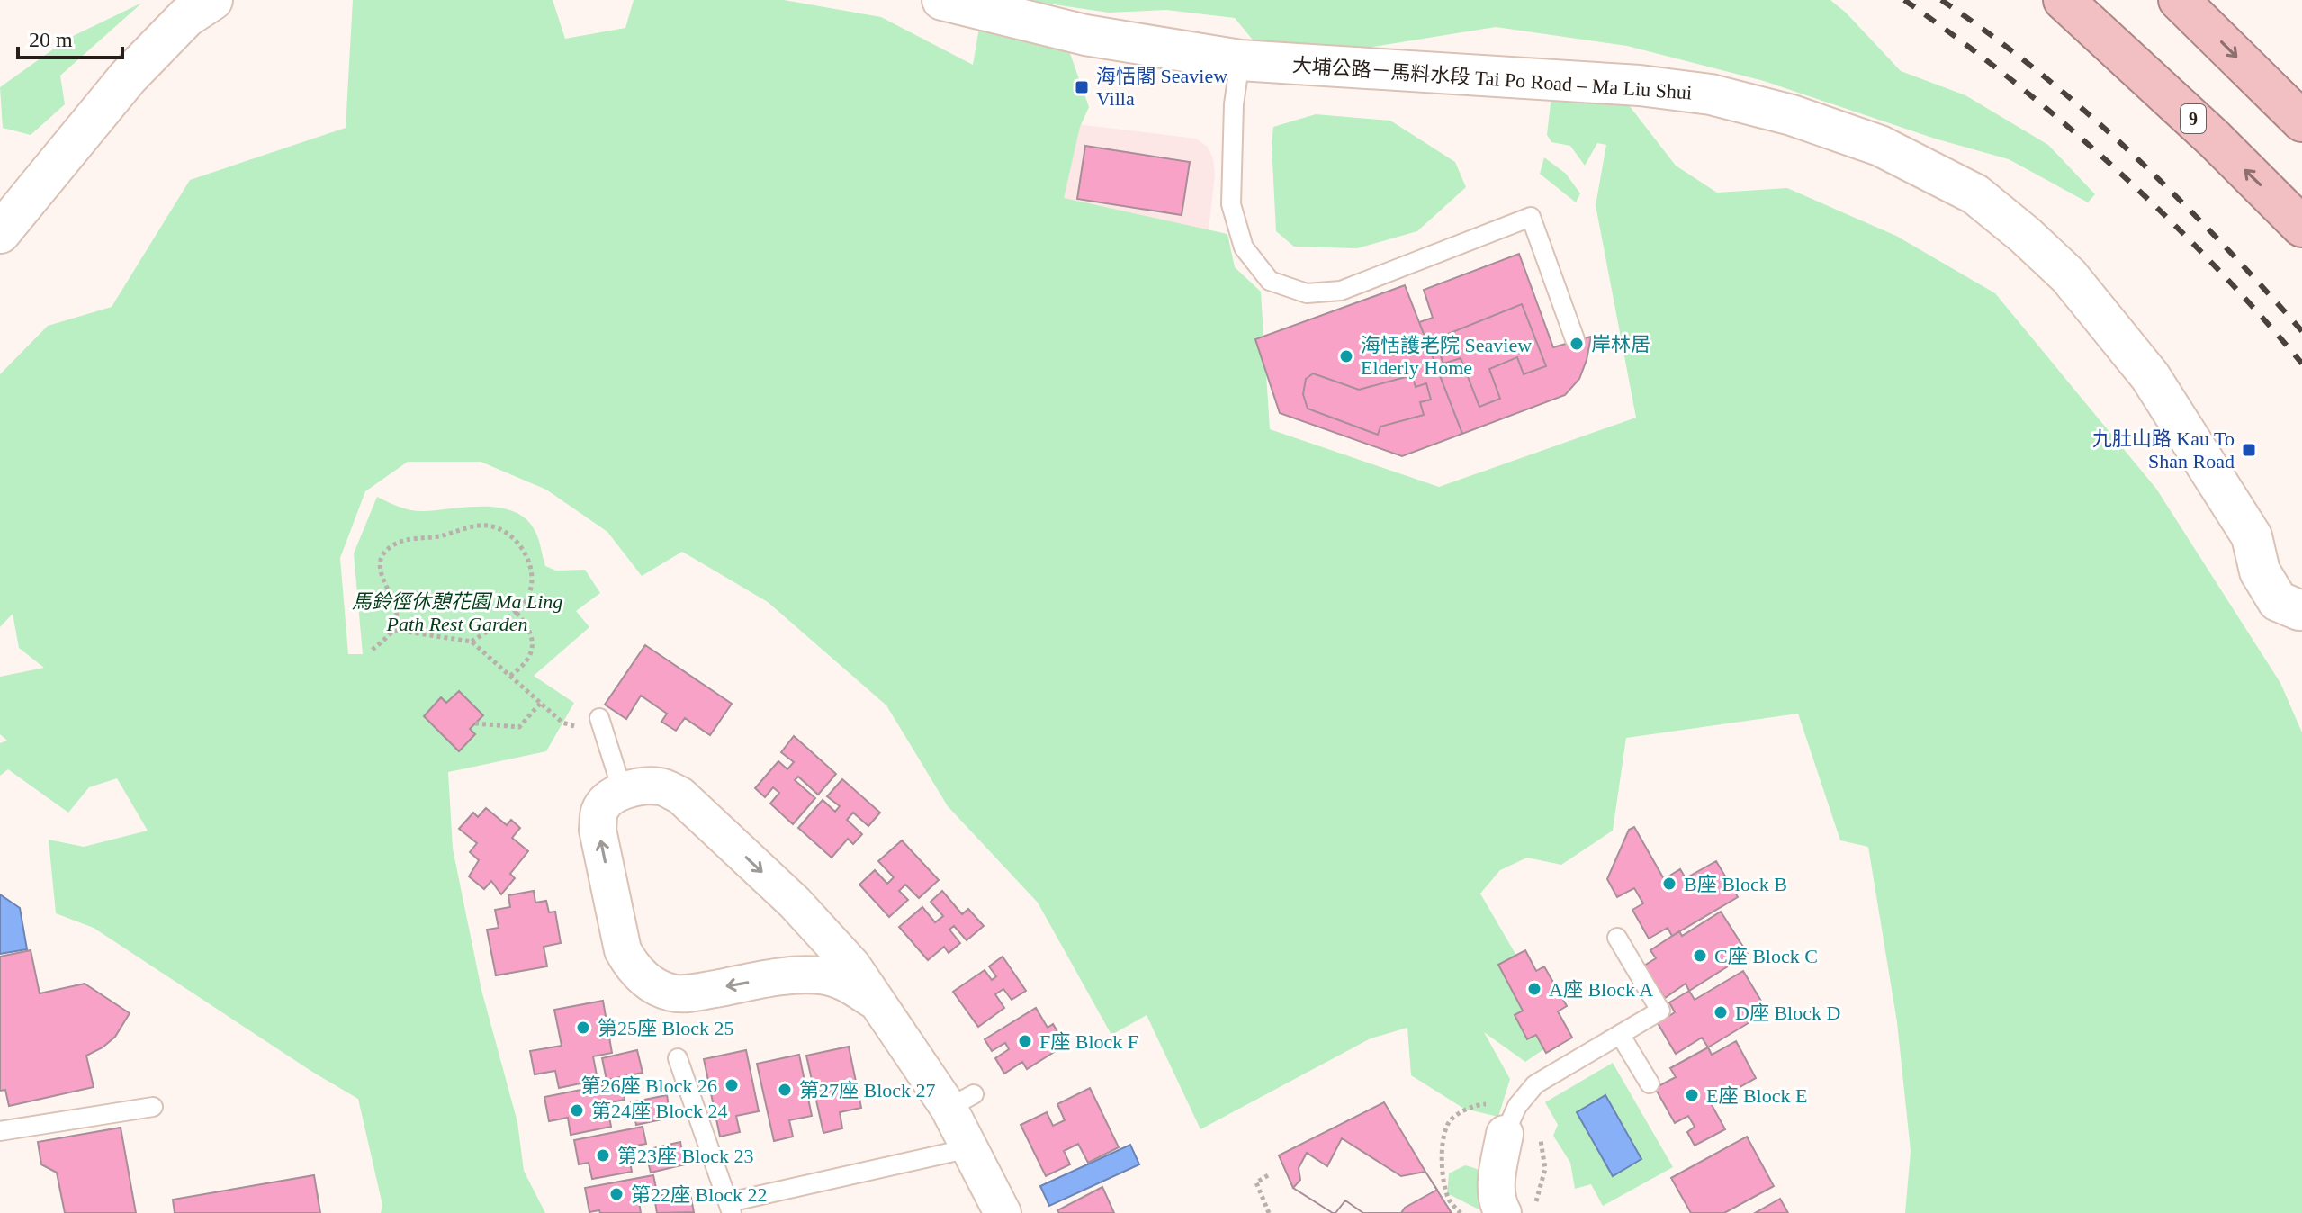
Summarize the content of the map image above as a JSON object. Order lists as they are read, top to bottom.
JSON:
{
  "streets": {
    "highway": ["9"],
    "main road": ["大埔公路－馬料水段 Tai Po Road – Ma Liu Shui"]
  },
  "parks": ["馬鈴徑休憩花園 Ma Ling Path Rest Garden"],
  "places": {
    "transit": ["海恬閣 Seaview Villa", "九肚山路 Kau To Shan Road"],
    "other": [
      "岸林居",
      "海恬護老院 Seaview Elderly Home",
      "B座 Block B",
      "C座 Block C",
      "A座 Block A",
      "D座 Block D",
      "第25座 Block 25",
      "F座 Block F",
      "第26座 Block 26",
      "第27座 Block 27",
      "E座 Block E",
      "第24座 Block 24",
      "第23座 Block 23",
      "第22座 Block 22"
    ]
  },
  "scale_bar": "20 m"
}
